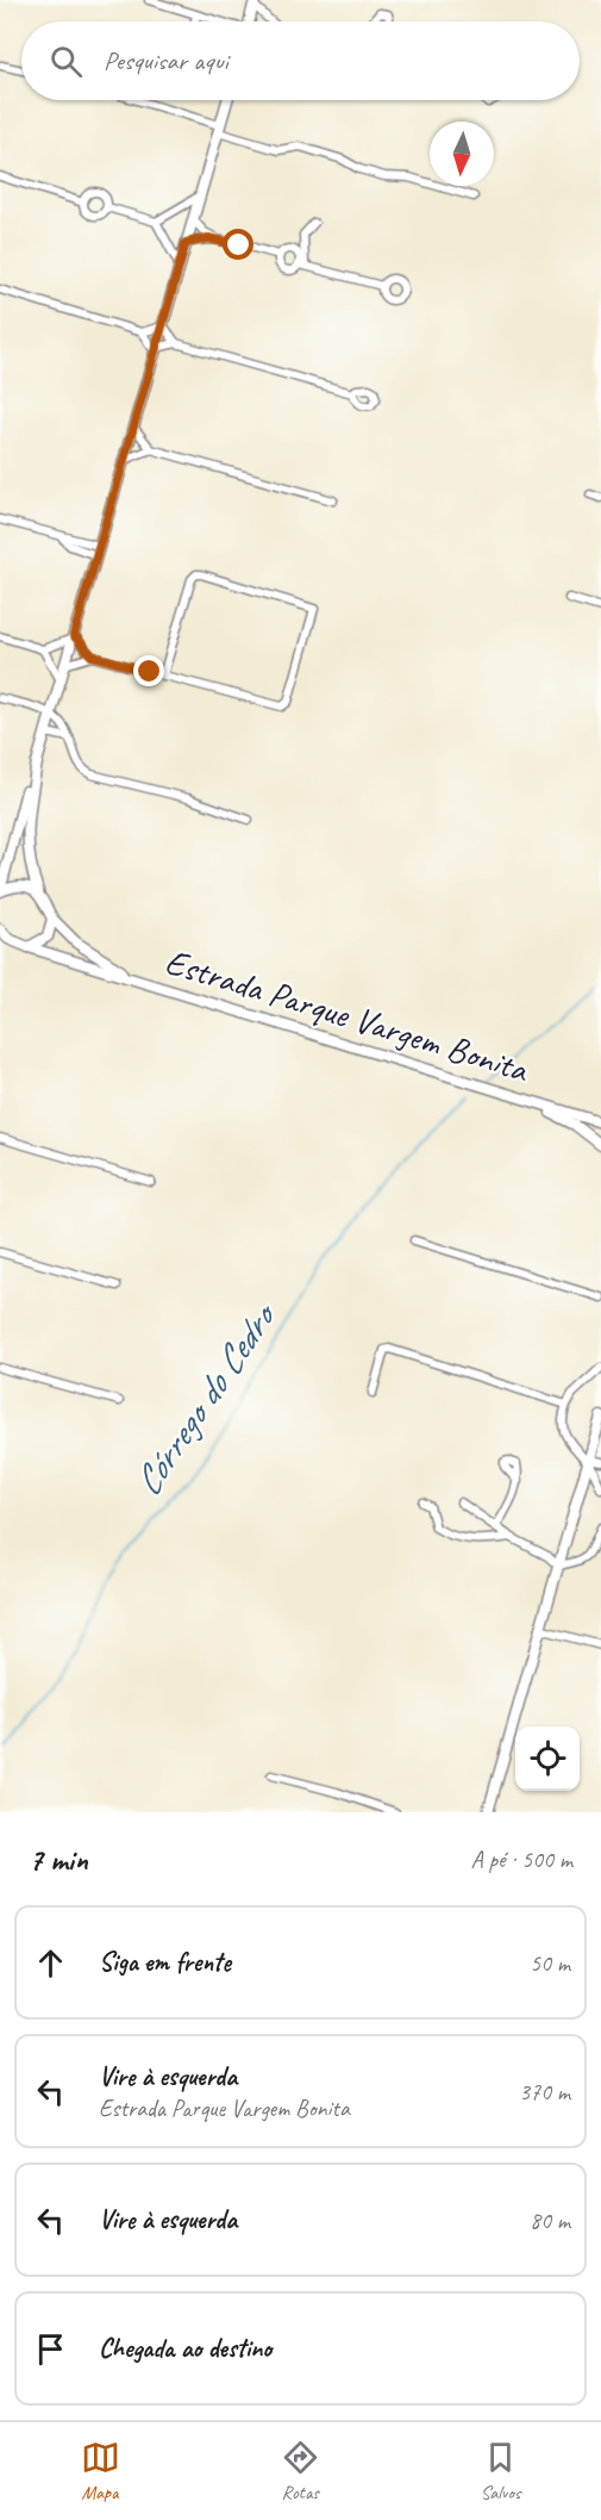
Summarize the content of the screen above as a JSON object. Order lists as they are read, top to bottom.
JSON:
{
  "streets": {
    "main road": ["Estrada Parque Vargem Bonita"]
  },
  "water": ["Córrego do Cedro"],
  "north": "bottom",
  "page": {
    "search": "Pesquisar aqui",
    "heading": ["7 min", "A pé · 500 m"],
    "list": [
      ["Siga em frente", "50 m"],
      ["Vire à esquerda", "Estrada Parque Vargem Bonita", "370 m"],
      ["Vire à esquerda", "80 m"],
      "Chegada ao destino"
    ],
    "nav": ["Mapa", "Rotas", "Salvos"]
  }
}
